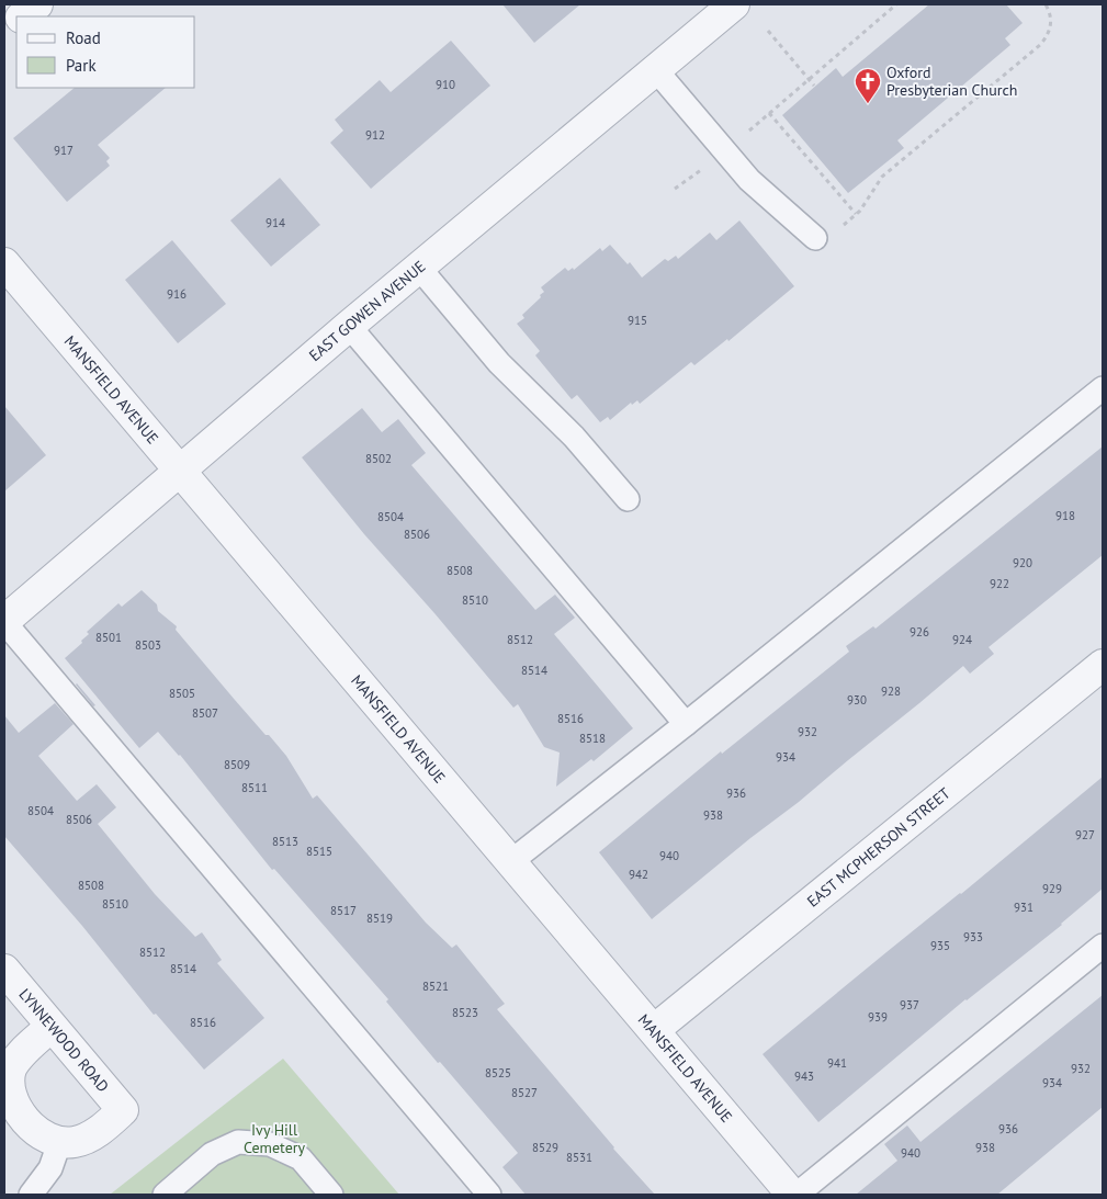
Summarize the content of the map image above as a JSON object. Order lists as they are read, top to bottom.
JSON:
{
  "streets": {
    "street": [
      "EAST GOWEN AVENUE",
      "MANSFIELD AVENUE",
      "EAST MCPHERSON STREET",
      "LYNNEWOOD ROAD"
    ]
  },
  "crossings": [
    ["EAST GOWEN AVENUE", "MANSFIELD AVENUE"],
    ["MANSFIELD AVENUE", "EAST MCPHERSON STREET"]
  ],
  "parks": ["Ivy Hill Cemetery"],
  "places": {
    "church": ["Oxford Presbyterian Church"]
  },
  "house_numbers": [
    "910",
    "912",
    "917",
    "914",
    "916",
    "915",
    "8502",
    "918",
    "8504",
    "8506",
    "920",
    "8508",
    "922",
    "8510",
    "926",
    "8501",
    "8512",
    "924",
    "8503",
    "8514",
    "928",
    "8505",
    "930",
    "8507",
    "8516",
    "932",
    "8518",
    "934",
    "8509",
    "8511",
    "936",
    "8504",
    "938",
    "8506",
    "927",
    "8513",
    "8515",
    "940",
    "942",
    "8508",
    "929",
    "8510",
    "931",
    "8517",
    "8519",
    "933",
    "935",
    "8512",
    "8514",
    "8521",
    "937",
    "8523",
    "939",
    "8516",
    "941",
    "932",
    "8525",
    "943",
    "934",
    "8527",
    "936",
    "8529",
    "938",
    "940",
    "8531"
  ],
  "legend": ["Road", "Park"]
}
